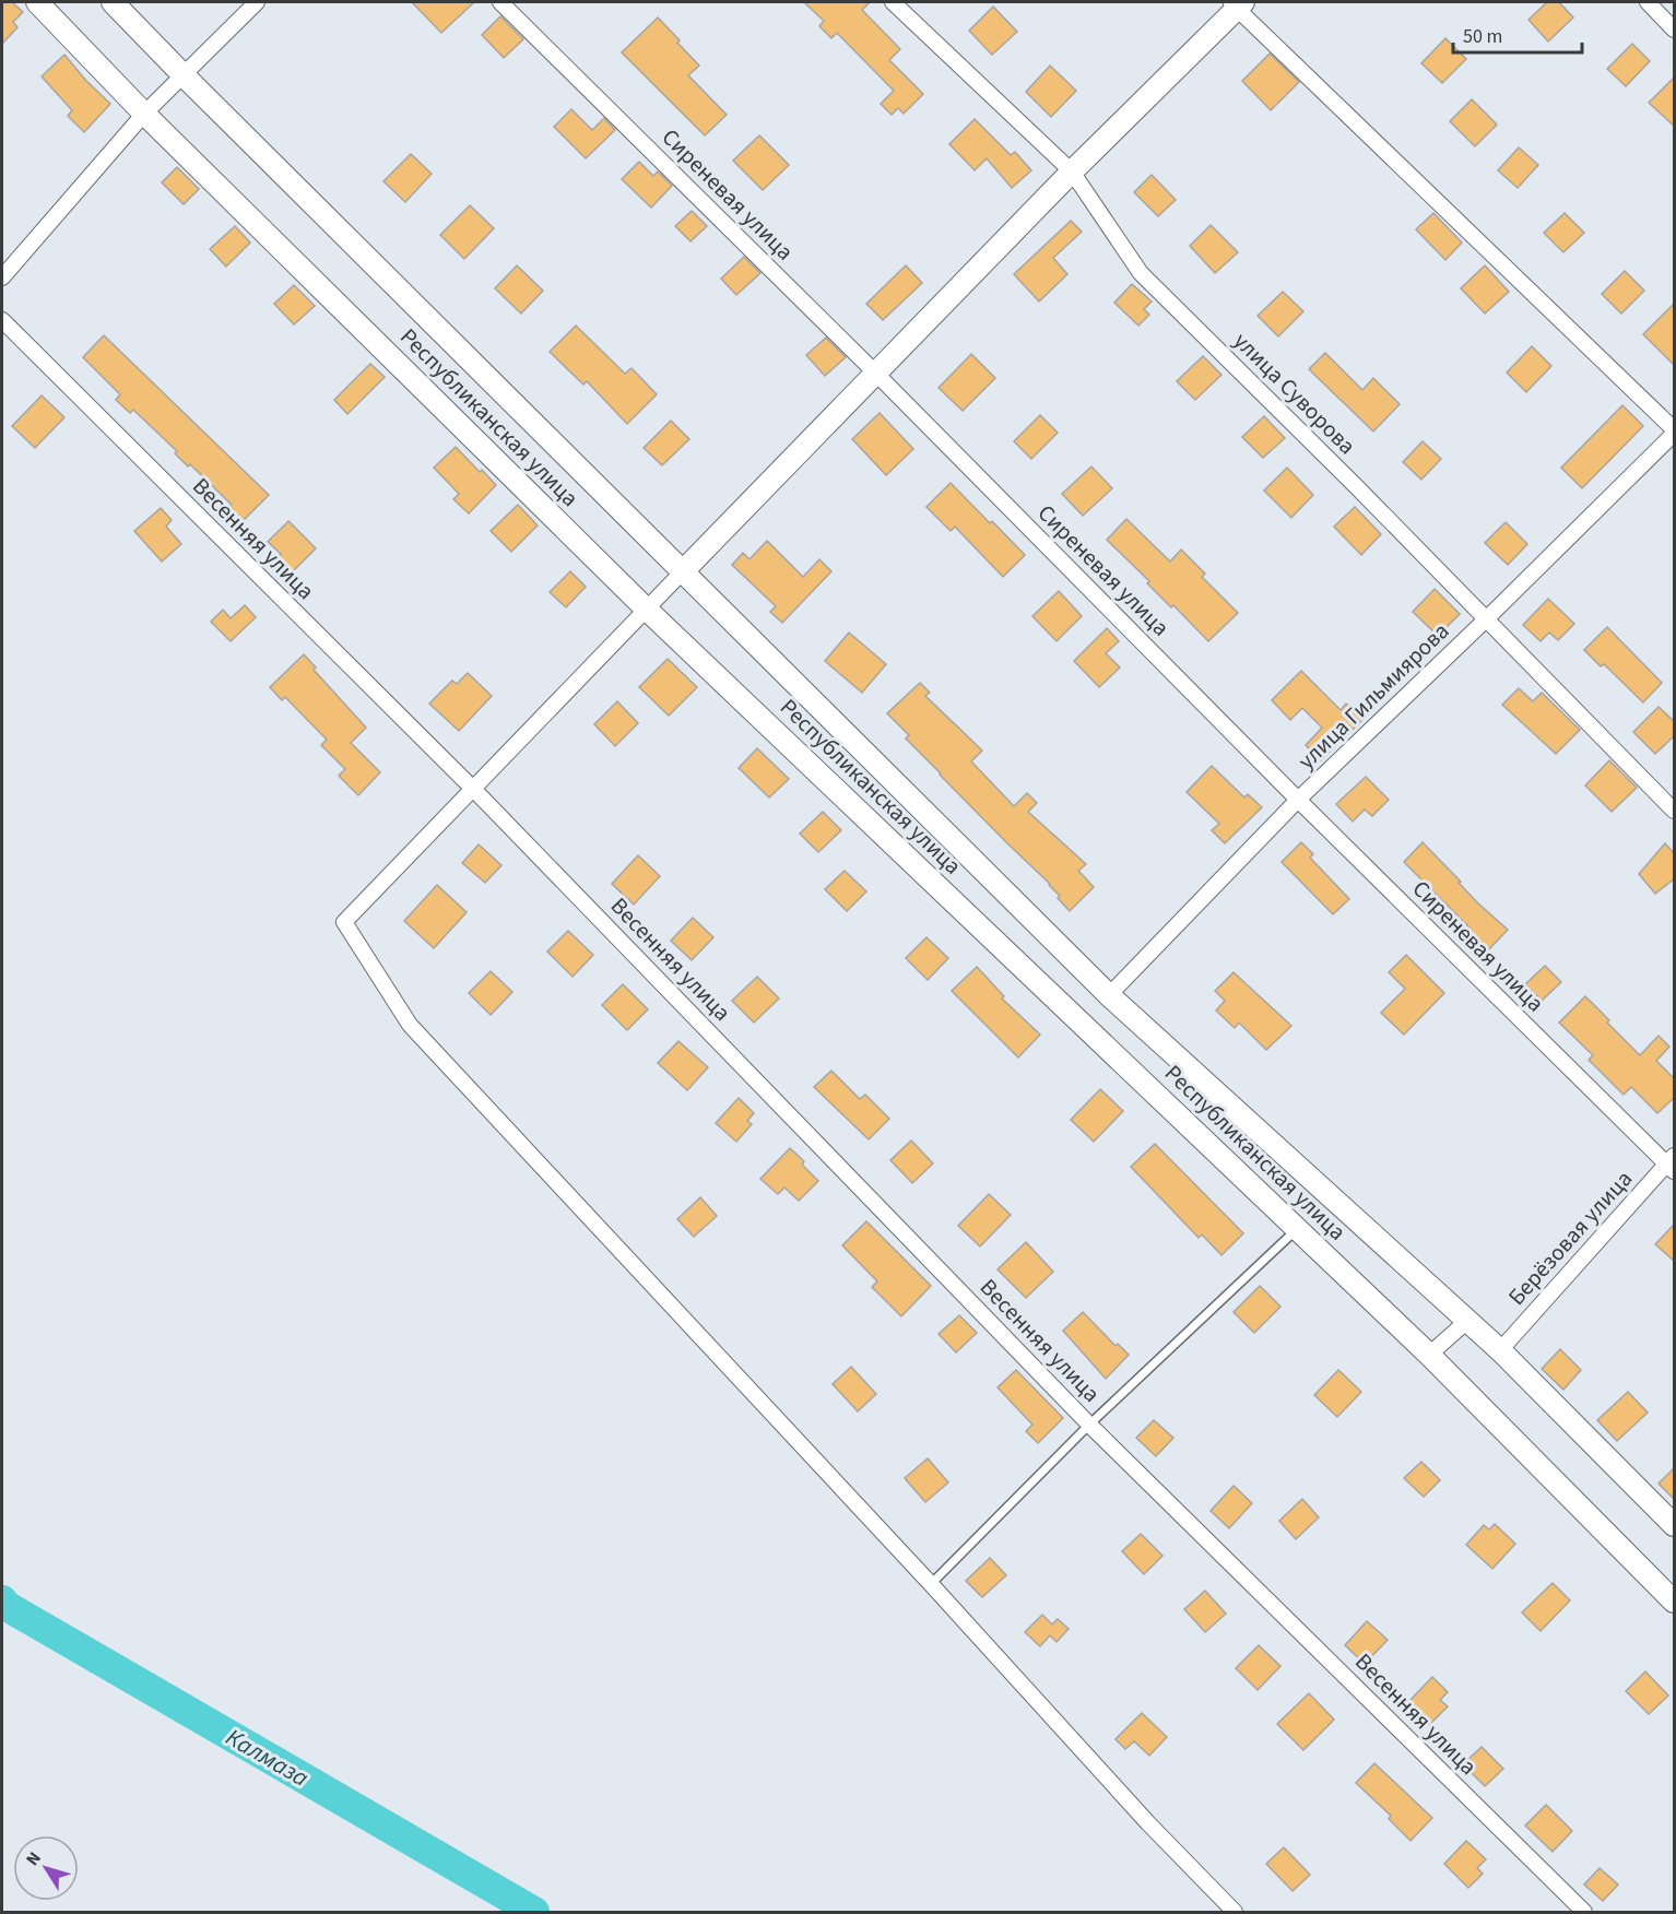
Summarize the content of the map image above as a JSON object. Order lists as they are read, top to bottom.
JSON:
{
  "streets": {
    "street": [
      "Сиреневая улица",
      "улица Суворова",
      "Республиканская улица",
      "Весенняя улица",
      "улица Гильмиярова",
      "Берёзовая улица"
    ]
  },
  "crossings": [
    ["Сиреневая улица", "улица Гильмиярова"],
    ["Сиреневая улица", "Берёзовая улица"],
    ["улица Суворова", "улица Гильмиярова"],
    ["Республиканская улица", "улица Гильмиярова"],
    ["Республиканская улица", "Берёзовая улица"]
  ],
  "water": ["Калмаза"],
  "scale_bar": "50 m",
  "north": "top left"
}
